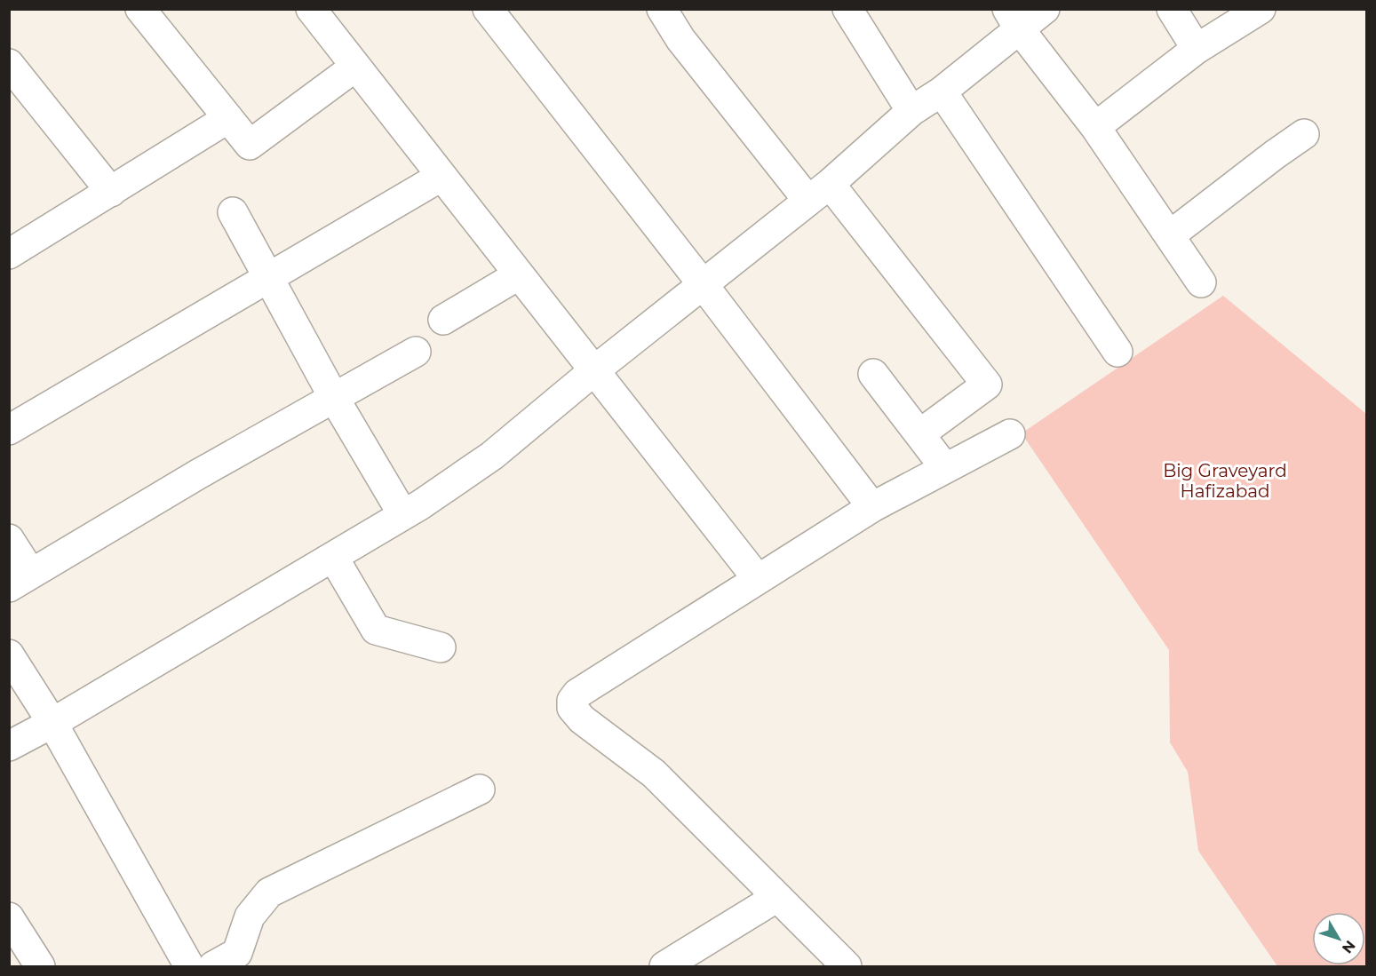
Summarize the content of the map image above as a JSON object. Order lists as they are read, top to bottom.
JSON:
{
  "parks": ["Big Graveyard Hafizabad"],
  "north": "bottom right"
}
